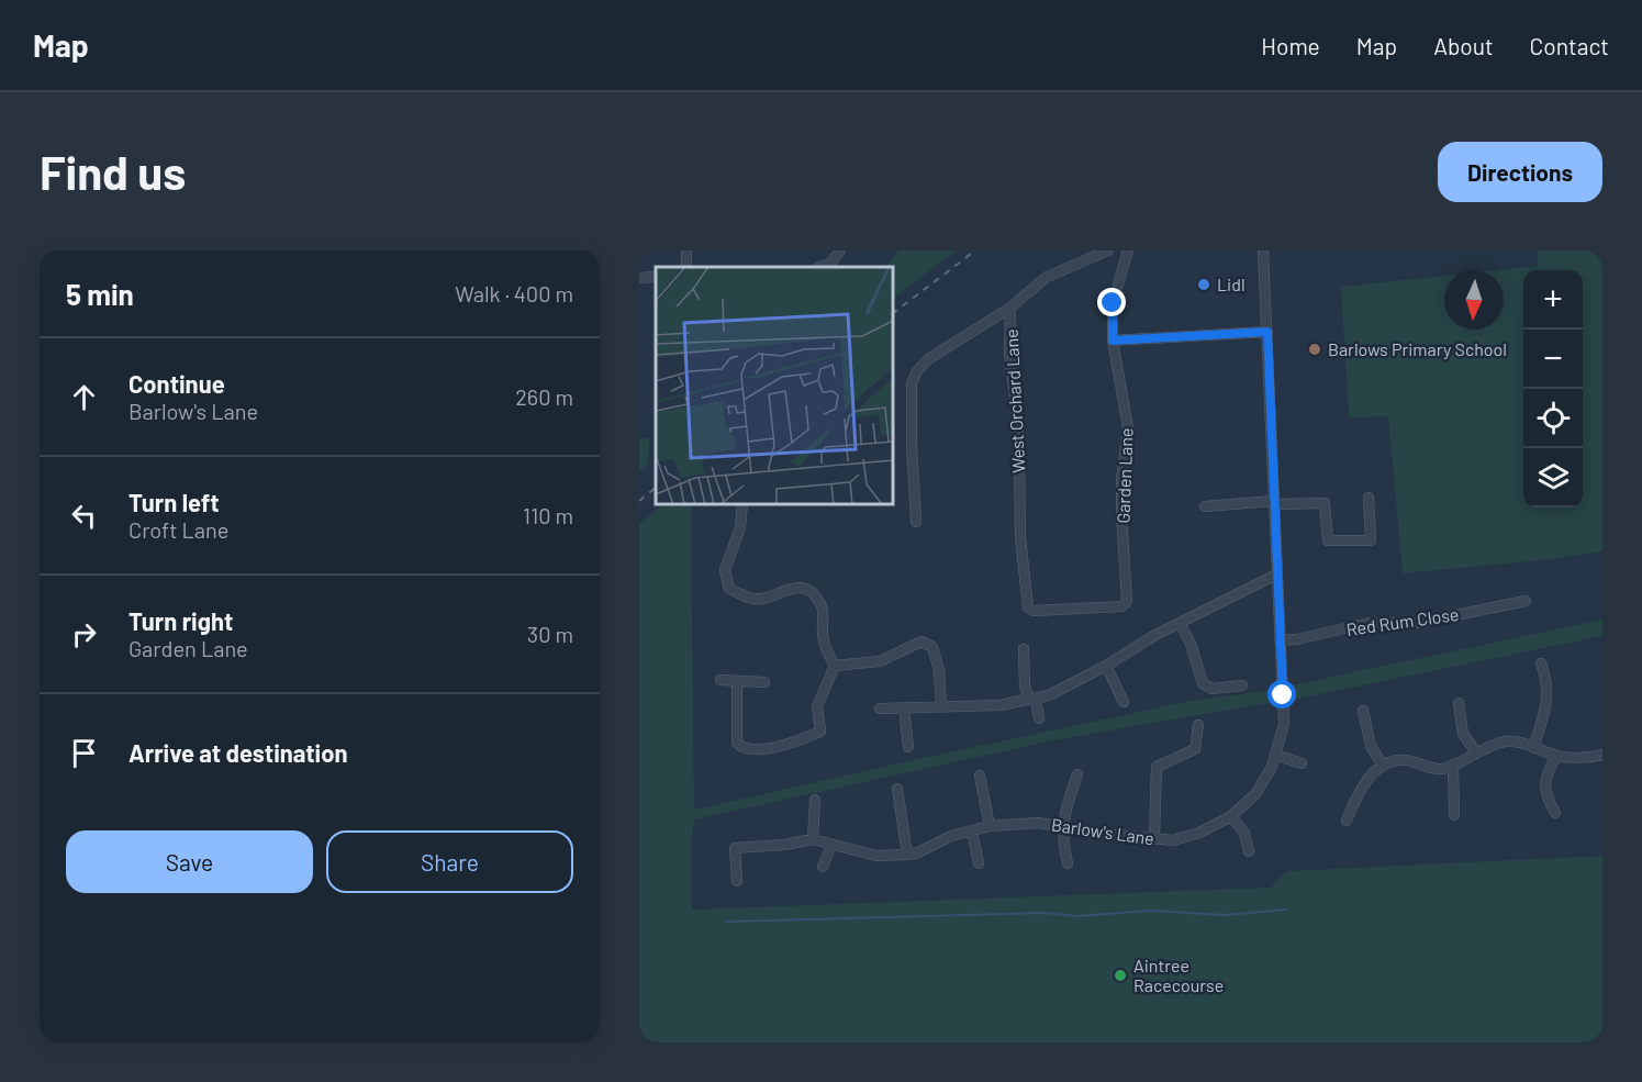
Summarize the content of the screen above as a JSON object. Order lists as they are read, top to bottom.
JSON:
{
  "streets": {
    "street": [
      "West Orchard Lane",
      "Garden Lane",
      "Red Rum Close",
      "Barlow's Lane"
    ]
  },
  "crossings": [
    ["West Orchard Lane", "Garden Lane"],
    ["Red Rum Close", "Barlow's Lane"]
  ],
  "places": ["Lidl", "Barlows Primary School", "Aintree Racecourse"],
  "north": "bottom",
  "page": {
    "header": "Map",
    "nav": [
      "Home",
      "Map",
      "About",
      "Contact"
    ],
    "buttons": [
      "Directions",
      ["Save", "Share"]
    ],
    "title": "Find us",
    "heading": ["5 min", "Walk · 400 m"],
    "map_buttons": ["+", "−"],
    "list": [
      ["Continue", "Barlow's Lane", "260 m"],
      ["Turn left", "Croft Lane", "110 m"],
      ["Turn right", "Garden Lane", "30 m"],
      "Arrive at destination"
    ]
  }
}
